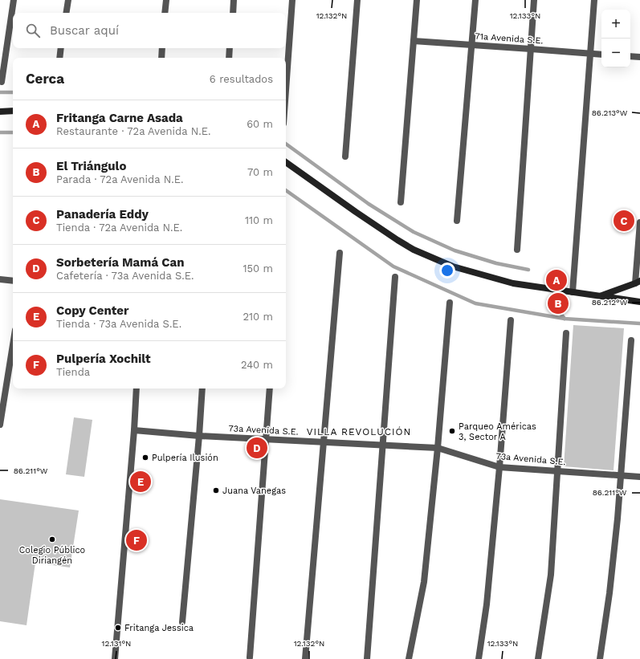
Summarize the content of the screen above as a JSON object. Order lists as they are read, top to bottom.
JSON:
{
  "streets": {
    "street": ["71a Avenida S.E.", "73a Avenida S.E."]
  },
  "districts": ["VILLA REVOLUCIÓN"],
  "places": [
    "Parqueo Américas 3, Sector A",
    "Pulpería Ilusión",
    "Juana Vanegas",
    "Colegio Público Diriangén",
    "Fritanga Jessica"
  ],
  "page": {
    "map_buttons": ["+", "−"],
    "search": "Buscar aquí",
    "heading": ["Cerca", "6 resultados"],
    "list": [
      {
        "mark": "A",
        "name": "Fritanga Carne Asada",
        "note": "Restaurante · 72a Avenida N.E.",
        "value": "60 m"
      },
      {
        "mark": "B",
        "name": "El Triángulo",
        "note": "Parada · 72a Avenida N.E.",
        "value": "70 m"
      },
      {
        "mark": "C",
        "name": "Panadería Eddy",
        "note": "Tienda · 72a Avenida N.E.",
        "value": "110 m"
      },
      {
        "mark": "D",
        "name": "Sorbetería Mamá Can",
        "note": "Cafetería · 73a Avenida S.E.",
        "value": "150 m"
      },
      {
        "mark": "E",
        "name": "Copy Center",
        "note": "Tienda · 73a Avenida S.E.",
        "value": "210 m"
      },
      {
        "mark": "F",
        "name": "Pulpería Xochilt",
        "note": "Tienda",
        "value": "240 m"
      }
    ],
    "pins": [
      "C",
      "A",
      "B",
      "D",
      "E",
      "F"
    ]
  },
  "coordinates": [
    "12.132°N",
    "12.133°N",
    "86.213°W",
    "86.212°W",
    "86.211°W",
    "12.131°N"
  ]
}
